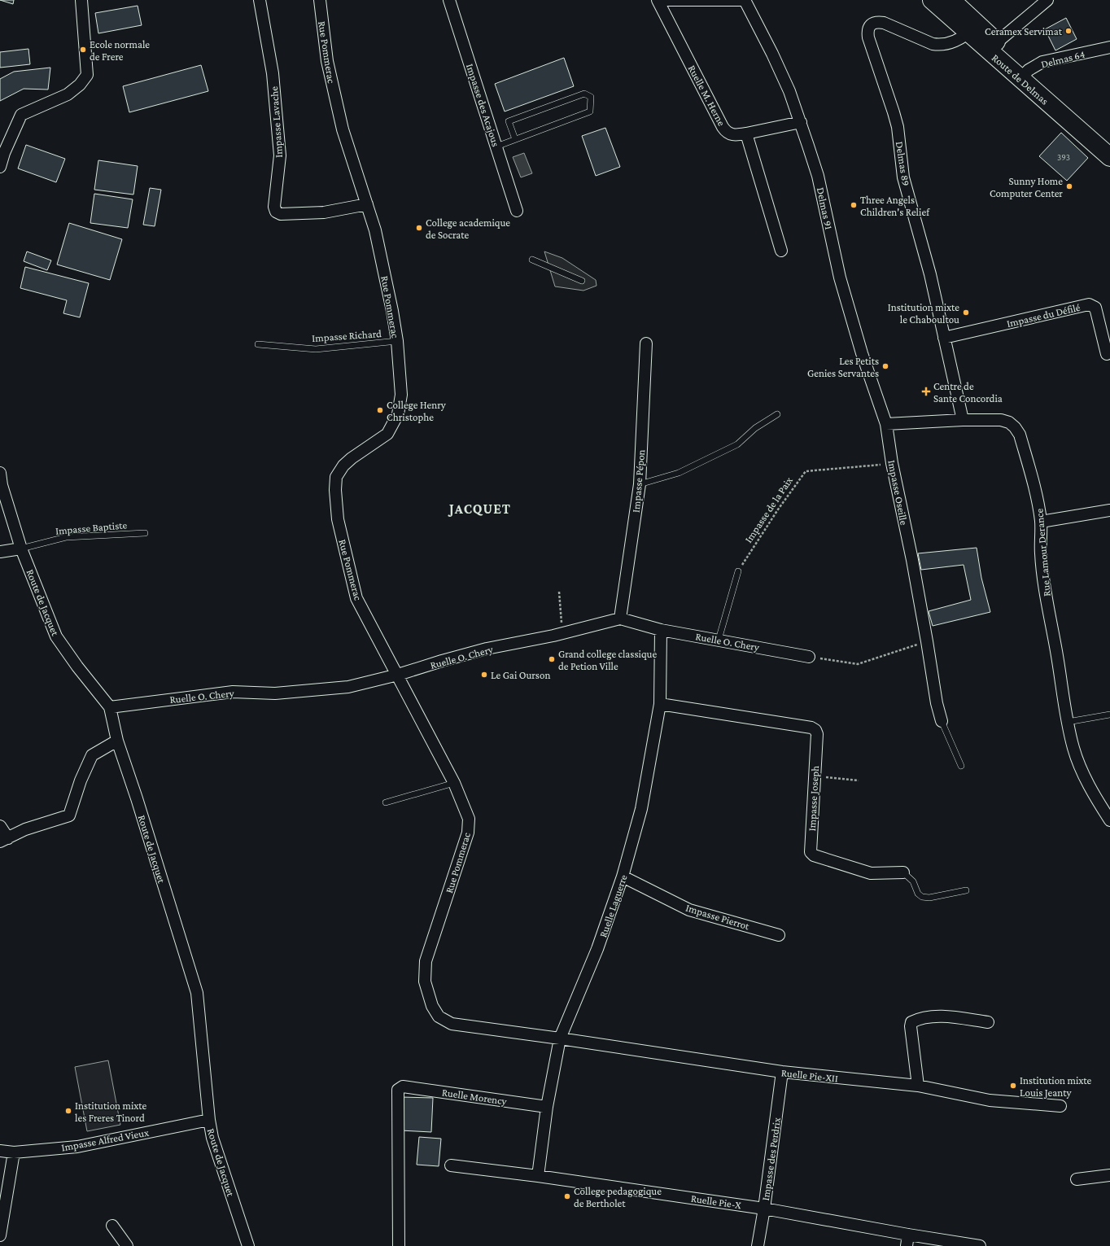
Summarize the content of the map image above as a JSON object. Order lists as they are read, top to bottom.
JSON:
{
  "streets": {
    "main road": ["Route de Delmas"],
    "street": [
      "Rue Pommerac",
      "Delmas 64",
      "Ruelle M. Herne",
      "Impasse des Acajous",
      "Impasse Lavache",
      "Delmas 89",
      "Delmas 91",
      "Impasse du Défilé",
      "Impasse Pépon",
      "Impasse Oseille",
      "Rue Lamour Derance",
      "Route de Jacquet",
      "Ruelle O. Chery",
      "Impasse Joseph",
      "Ruelle Laguerre",
      "Impasse Pierrot",
      "Ruelle Pie-XII",
      "Ruelle Morency",
      "Impasse Alfred Vieux",
      "Impasse des Perdrix",
      "Ruelle Pie-X"
    ],
    "lane": ["Impasse Richard", "Impasse Baptiste"],
    "path": ["Impasse de la Paix"]
  },
  "crossings": [
    ["Rue Pommerac", "Impasse Lavache"],
    ["Rue Pommerac", "Impasse Richard"],
    ["Rue Pommerac", "Ruelle O. Chery"],
    ["Rue Pommerac", "Ruelle Laguerre"],
    ["Rue Pommerac", "Ruelle Pie-XII"],
    ["Delmas 64", "Route de Delmas"],
    ["Route de Delmas", "Delmas 89"],
    ["Ruelle M. Herne", "Delmas 91"],
    ["Delmas 89", "Impasse du Défilé"],
    ["Delmas 89", "Rue Lamour Derance"],
    ["Delmas 91", "Impasse Oseille"],
    ["Delmas 91", "Rue Lamour Derance"],
    ["Impasse Pépon", "Ruelle O. Chery"],
    ["Impasse Oseille", "Impasse de la Paix"],
    ["Impasse Oseille", "Rue Lamour Derance"],
    ["Impasse Baptiste", "Route de Jacquet"],
    ["Route de Jacquet", "Ruelle O. Chery"],
    ["Route de Jacquet", "Impasse Alfred Vieux"],
    ["Ruelle O. Chery", "Ruelle Laguerre"],
    ["Impasse Joseph", "Ruelle Laguerre"],
    ["Ruelle Laguerre", "Impasse Pierrot"],
    ["Ruelle Laguerre", "Ruelle Pie-XII"],
    ["Ruelle Laguerre", "Ruelle Morency"],
    ["Ruelle Laguerre", "Ruelle Pie-X"],
    ["Ruelle Pie-XII", "Impasse des Perdrix"],
    ["Impasse des Perdrix", "Ruelle Pie-X"]
  ],
  "districts": ["JACQUET"],
  "places": {
    "other": [
      "Ceramex Servimat",
      "Ecole normale de Frere",
      "Sunny Home Computer Center",
      "Three Angels Children's Relief",
      "College academique de Socrate",
      "Institution mixte le Chaboultou",
      "Les Petits Genies Servantes",
      "College Henry Christophe",
      "Grand college classique de Petion Ville",
      "Le Gai Ourson",
      "Institution mixte Louis Jeanty",
      "Institution mixte les Freres Tinord",
      "College pedagogique de Bertholet"
    ],
    "health": ["Centre de Sante Concordia"]
  },
  "house_numbers": ["393"]
}
